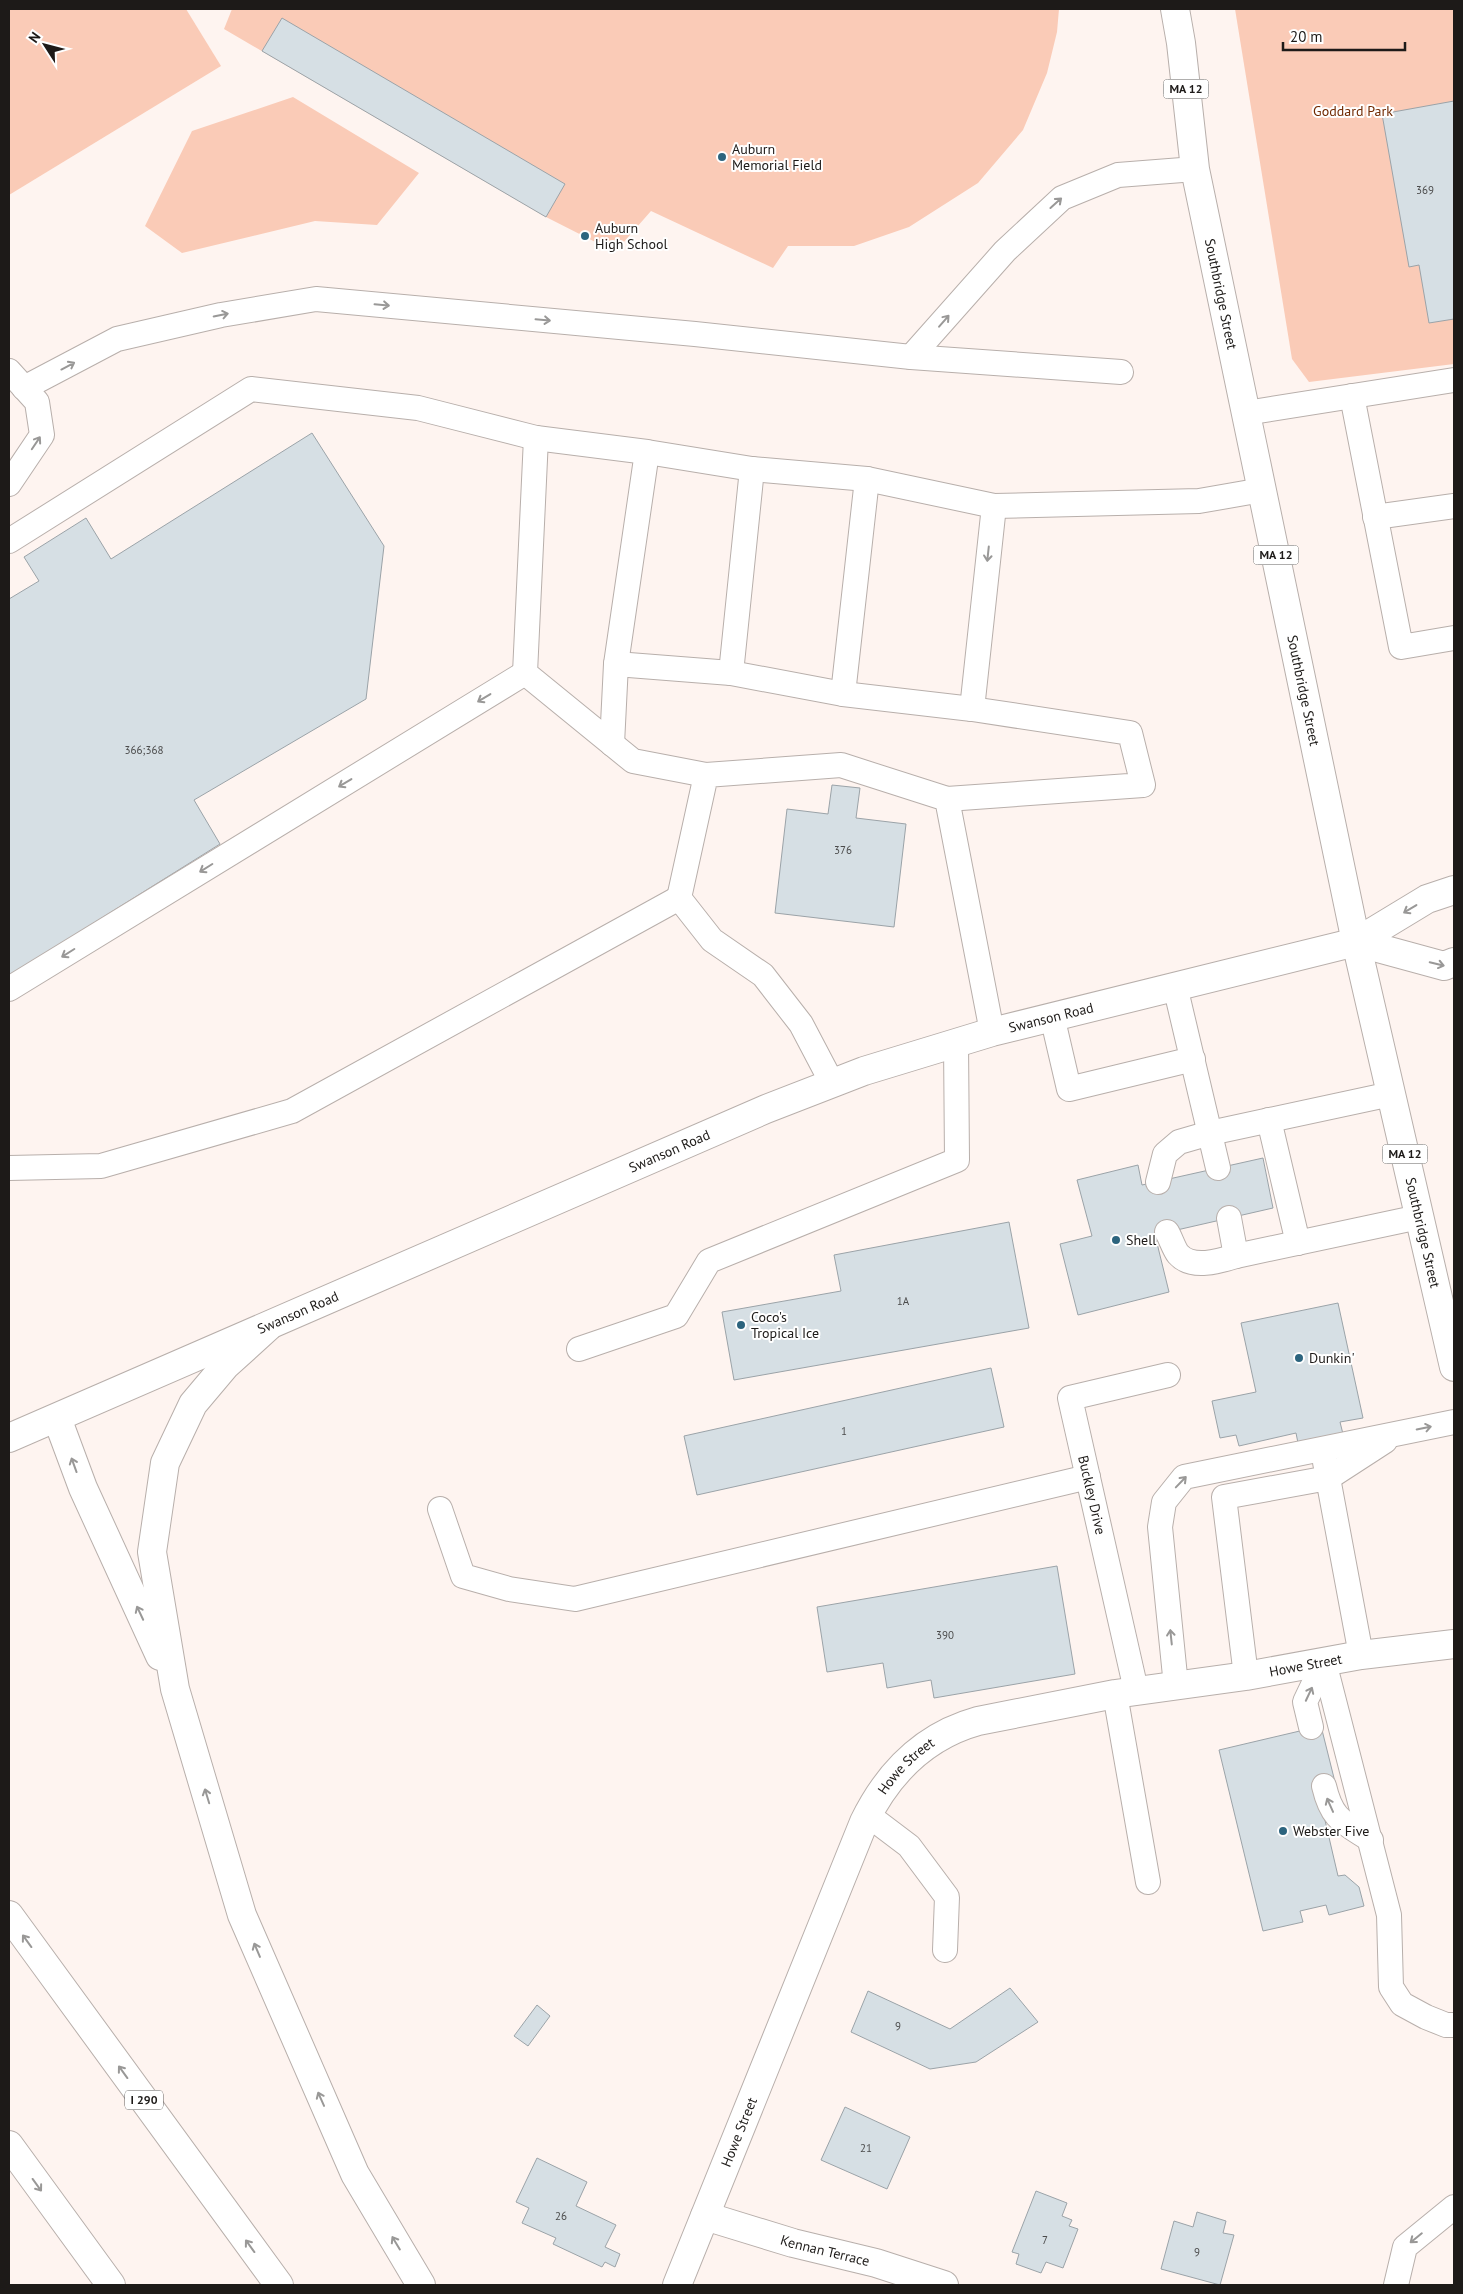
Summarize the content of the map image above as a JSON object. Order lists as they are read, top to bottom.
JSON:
{
  "streets": {
    "main road": [
      "MA 12",
      "Southbridge Street",
      "Swanson Road",
      "Howe Street",
      "I 290",
      "Kennan Terrace"
    ],
    "lane": ["Buckley Drive"]
  },
  "crossings": [
    ["Southbridge Street", "Swanson Road"],
    ["Buckley Drive", "Howe Street"],
    ["Howe Street", "Kennan Terrace"]
  ],
  "parks": ["Goddard Park"],
  "places": [
    "Auburn Memorial Field",
    "Auburn High School",
    "Shell",
    "Coco's Tropical Ice",
    "Dunkin'",
    "Webster Five"
  ],
  "house_numbers": [
    "369",
    "366;368",
    "376",
    "1A",
    "1",
    "390",
    "9",
    "21",
    "26",
    "7",
    "9"
  ],
  "scale_bar": "20 m",
  "north": "top left"
}
